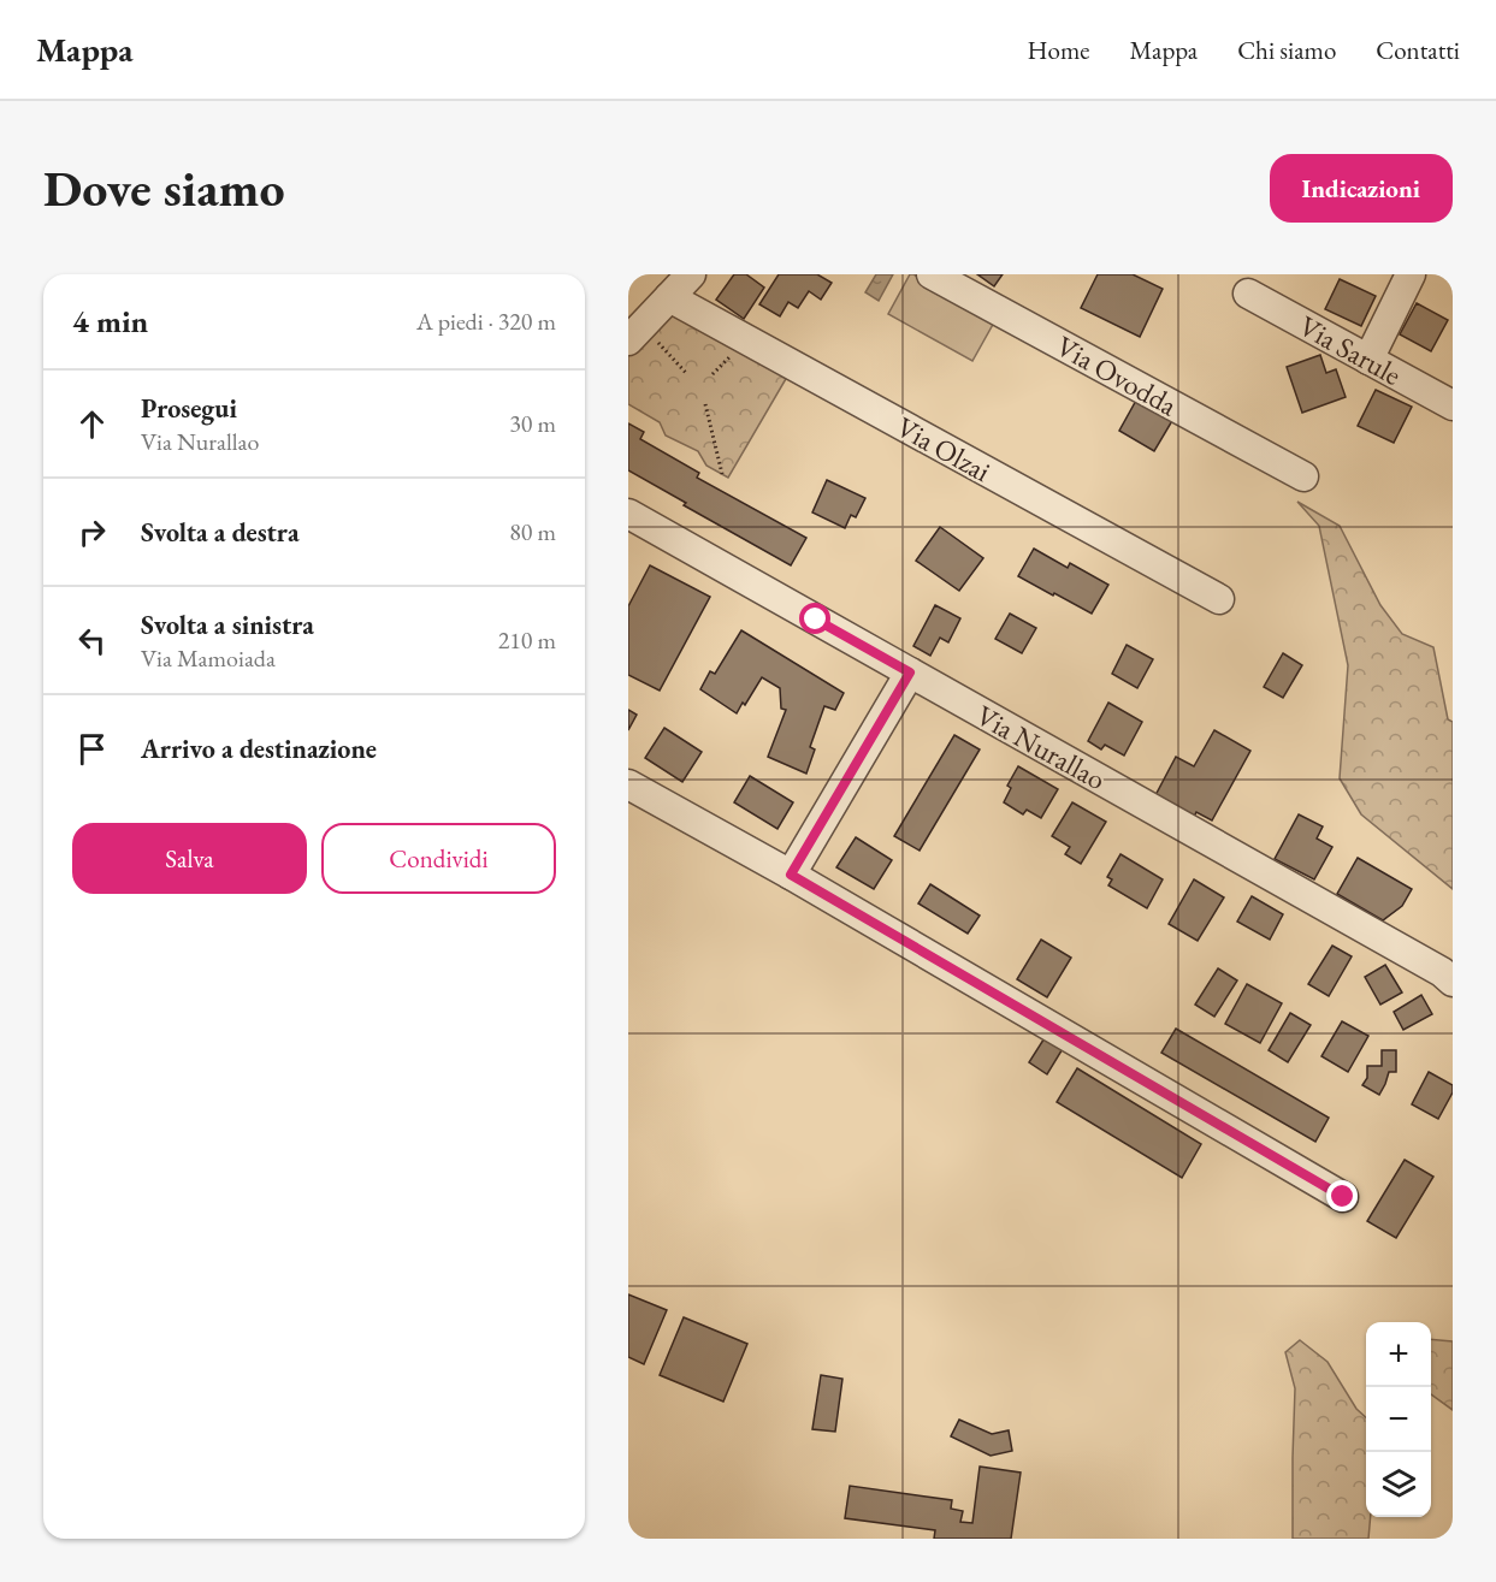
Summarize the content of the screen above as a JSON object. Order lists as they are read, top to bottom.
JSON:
{
  "streets": {
    "street": [
      "Via Sarule",
      "Via Ovodda",
      "Via Olzai",
      "Via Nurallao"
    ]
  },
  "page": {
    "header": "Mappa",
    "nav": [
      "Home",
      "Mappa",
      "Chi siamo",
      "Contatti"
    ],
    "buttons": [
      "Indicazioni",
      ["Salva", "Condividi"]
    ],
    "title": "Dove siamo",
    "heading": ["4 min", "A piedi · 320 m"],
    "list": [
      ["Prosegui", "Via Nurallao", "30 m"],
      ["Svolta a destra", "80 m"],
      ["Svolta a sinistra", "Via Mamoiada", "210 m"],
      "Arrivo a destinazione"
    ],
    "map_buttons": ["+", "−"]
  }
}
